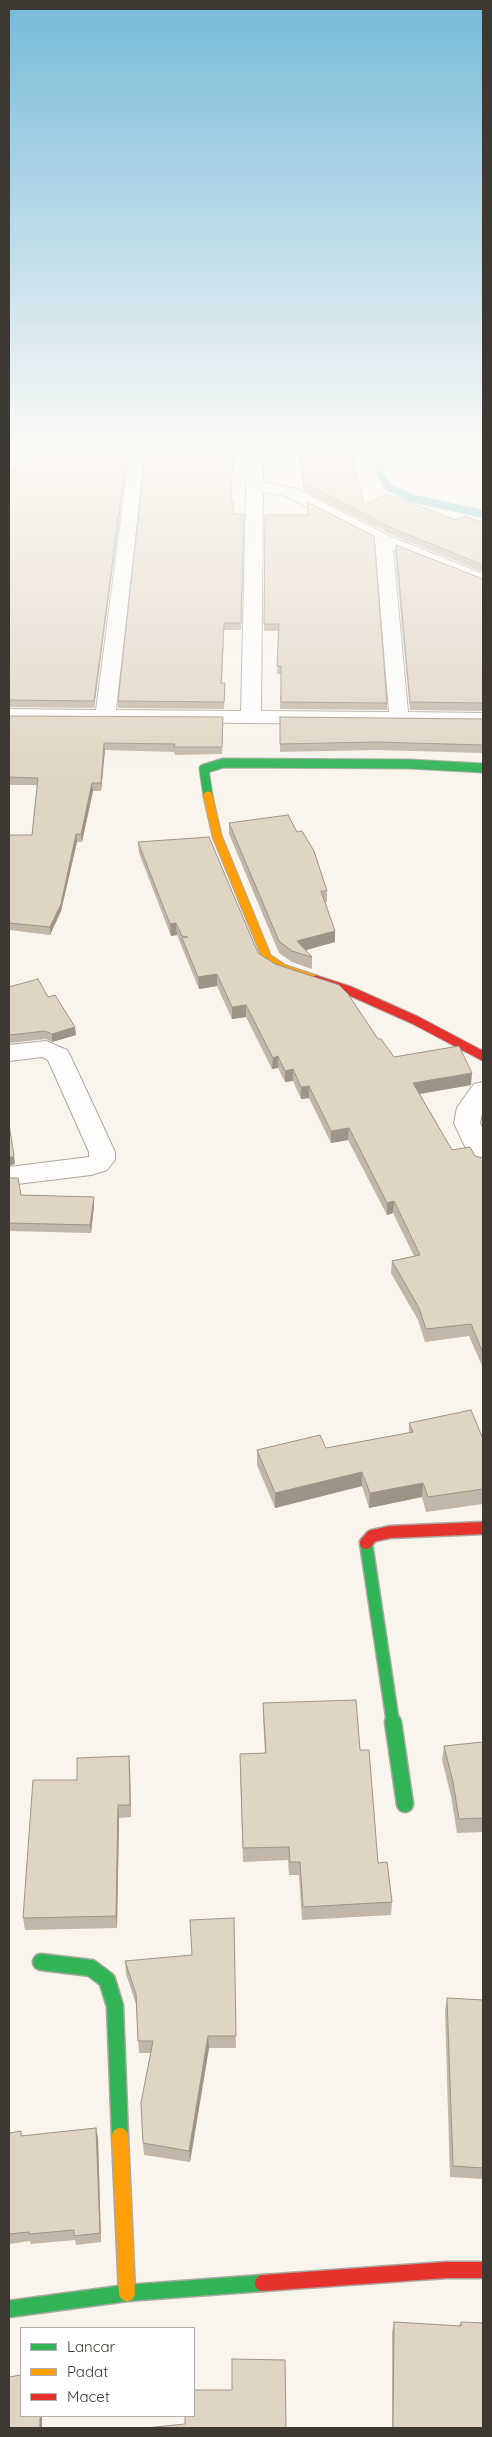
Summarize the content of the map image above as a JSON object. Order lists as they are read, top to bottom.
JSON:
{
  "legend": ["Lancar", "Padat", "Macet"]
}
